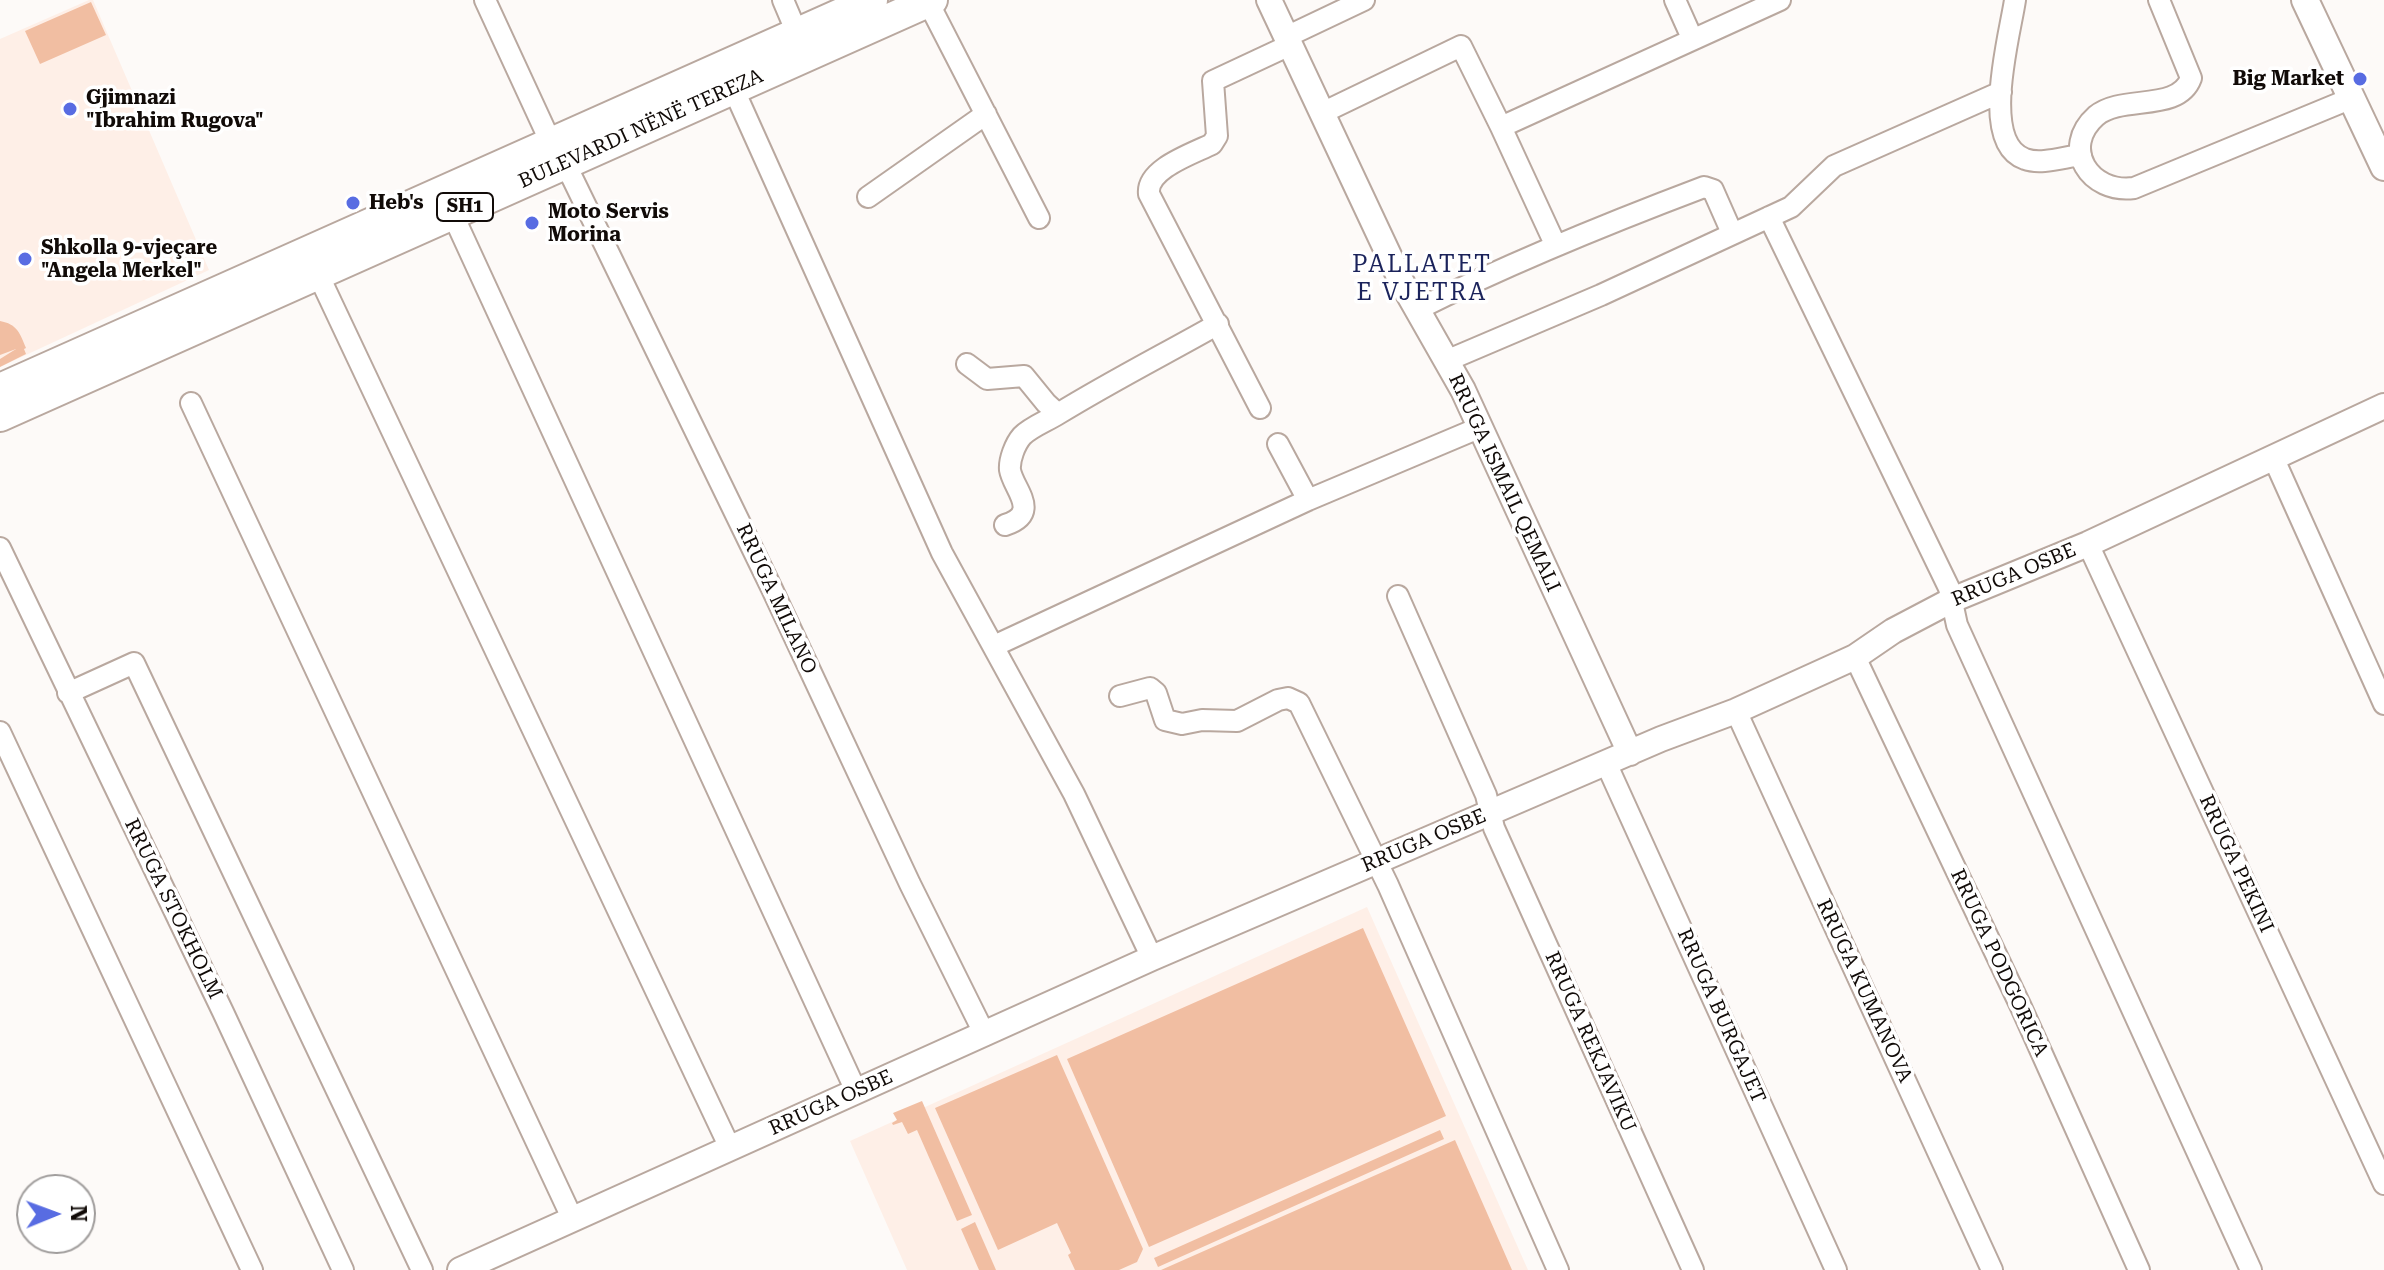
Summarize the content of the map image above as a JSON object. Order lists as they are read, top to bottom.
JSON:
{
  "streets": {
    "main road": ["BULEVARDI NËNË TEREZA", "SH1"],
    "street": [
      "RRUGA ISMAIL QEMALI",
      "RRUGA OSBE",
      "RRUGA MILANO",
      "RRUGA PEKINI",
      "RRUGA STOKHOLM",
      "RRUGA PODGORICA",
      "RRUGA KUMANOVA",
      "RRUGA BURGAJET",
      "RRUGA REKJAVIKU"
    ]
  },
  "crossings": [
    ["BULEVARDI NËNË TEREZA", "RRUGA MILANO"],
    ["RRUGA ISMAIL QEMALI", "RRUGA OSBE"],
    ["RRUGA OSBE", "RRUGA MILANO"],
    ["RRUGA OSBE", "RRUGA PEKINI"],
    ["RRUGA OSBE", "RRUGA PODGORICA"],
    ["RRUGA OSBE", "RRUGA KUMANOVA"],
    ["RRUGA OSBE", "RRUGA BURGAJET"],
    ["RRUGA OSBE", "RRUGA REKJAVIKU"]
  ],
  "districts": ["PALLATET E VJETRA"],
  "places": [
    "Big Market",
    "Gjimnazi \"Ibrahim Rugova\"",
    "Heb's",
    "Moto Servis Morina",
    "Shkolla 9-vjeçare \"Angela Merkel\""
  ],
  "north": "right"
}
